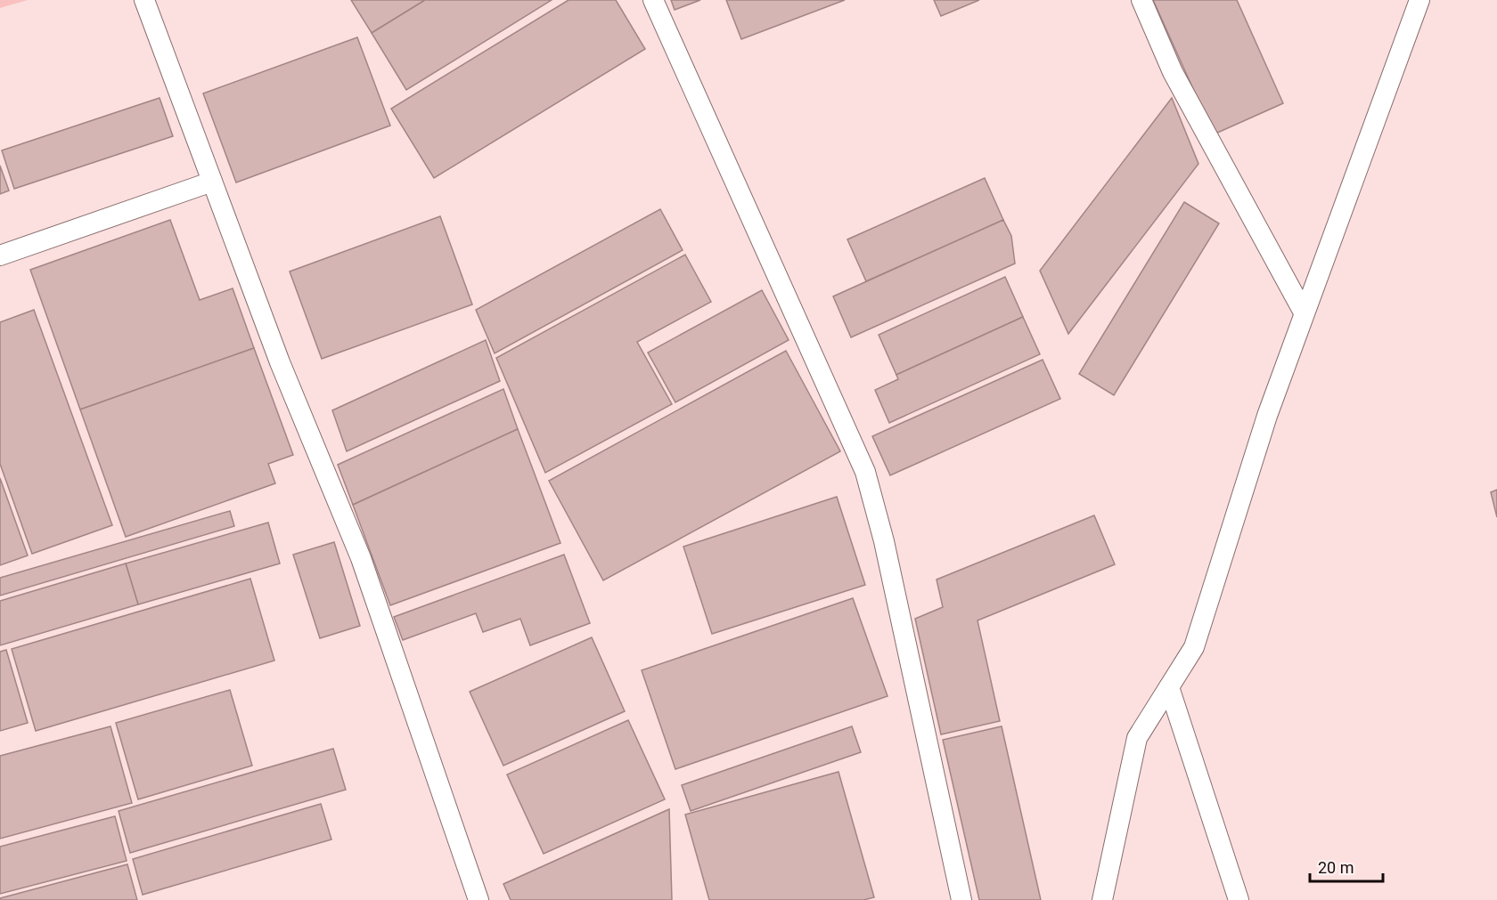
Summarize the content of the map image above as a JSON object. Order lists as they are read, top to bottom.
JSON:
{
  "scale_bar": "20 m"
}
